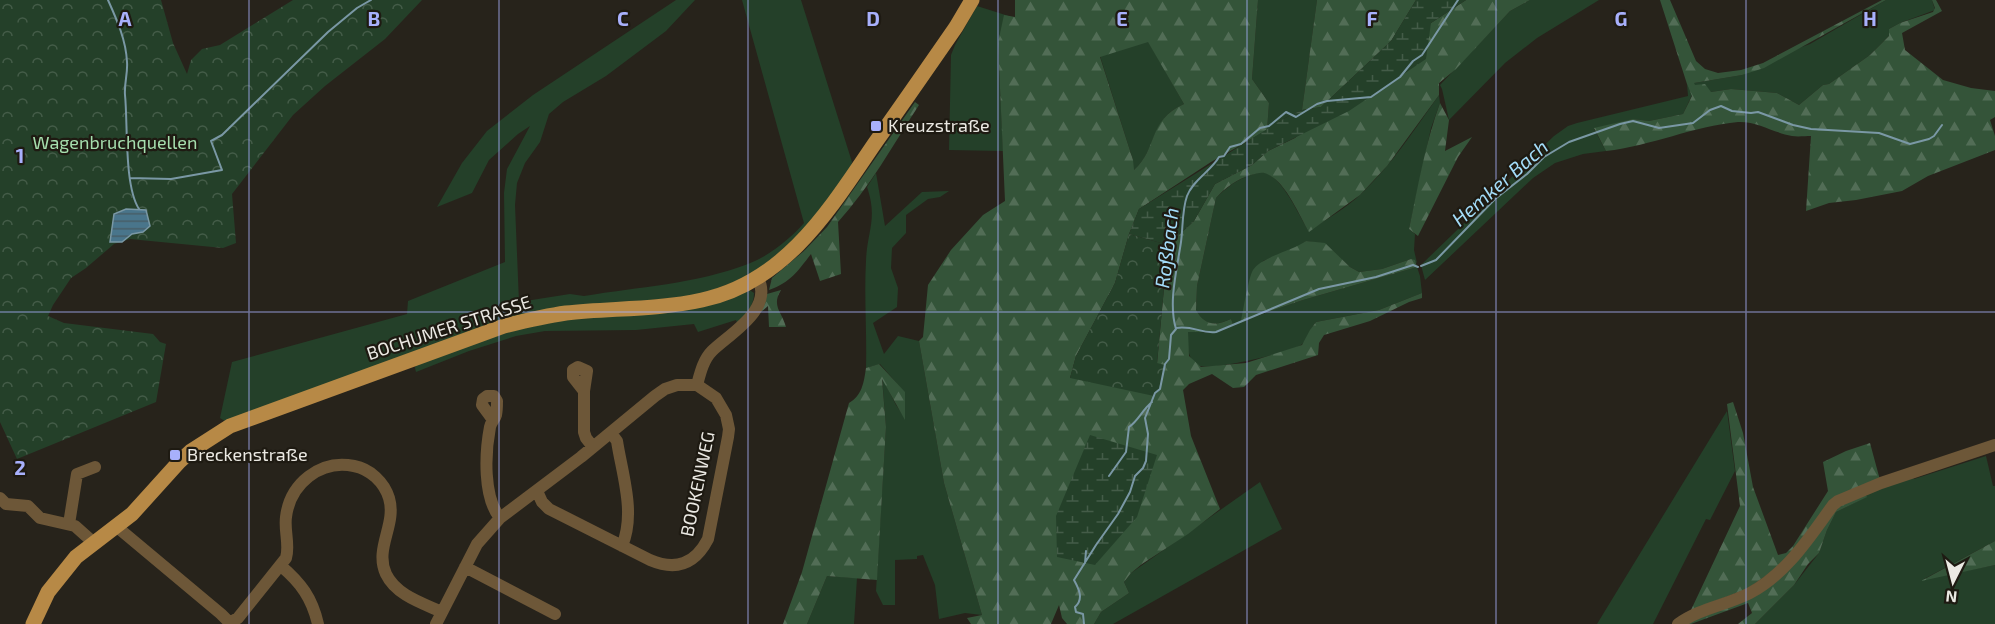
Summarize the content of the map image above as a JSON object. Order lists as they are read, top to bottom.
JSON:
{
  "streets": {
    "main road": ["BOCHUMER STRASSE"],
    "street": ["BOOKENWEG"]
  },
  "water": ["Hemker Bach", "Roßbach"],
  "parks": ["Wagenbruchquellen"],
  "places": {
    "transit": ["Kreuzstraße", "Breckenstraße"]
  },
  "north": "bottom",
  "grid": {
    "columns": [
      "A",
      "B",
      "C",
      "D",
      "E",
      "F",
      "G",
      "H"
    ],
    "rows": ["1", "2"]
  }
}
